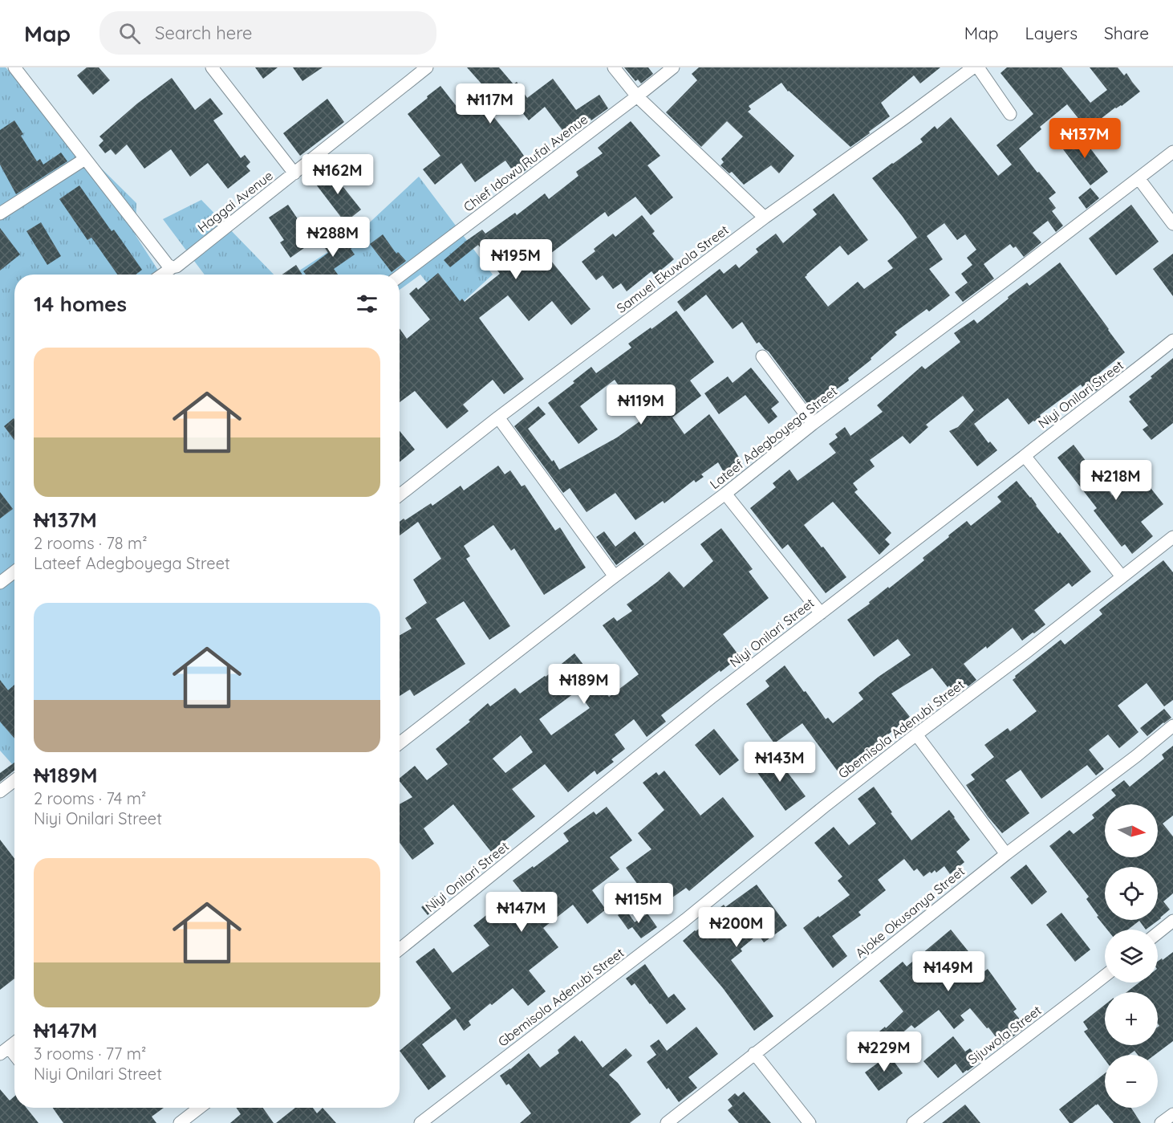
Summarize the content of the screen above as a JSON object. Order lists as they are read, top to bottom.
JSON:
{
  "streets": {
    "street": [
      "Chief Idowu Rufai Avenue",
      "Haggai Avenue",
      "Samuel Ekuwola Street",
      "Niyi Onilari Street",
      "Lateef Adegboyega Street",
      "Gbemisola Adenubi Street",
      "Ajoke Okusanya Street",
      "Sijuwola Street"
    ]
  },
  "north": "right",
  "page": {
    "header": "Map",
    "search": "Search here",
    "nav": ["Map", "Layers", "Share"],
    "price": [
      "₦117M",
      "₦137M",
      "₦162M",
      "₦288M",
      "₦195M",
      "₦119M",
      "₦218M",
      "₦189M",
      "₦143M",
      "₦115M",
      "₦147M",
      "₦200M",
      "₦149M",
      "₦229M"
    ],
    "heading": "14 homes",
    "list": [
      {
        "name": "₦137M",
        "note": "2 rooms · 78 m² · Lateef Adegboyega Street"
      },
      {
        "name": "₦189M",
        "note": "2 rooms · 74 m² · Niyi Onilari Street"
      },
      {
        "name": "₦147M",
        "note": "3 rooms · 77 m² · Niyi Onilari Street"
      }
    ],
    "map_buttons": ["+", "−"]
  }
}
